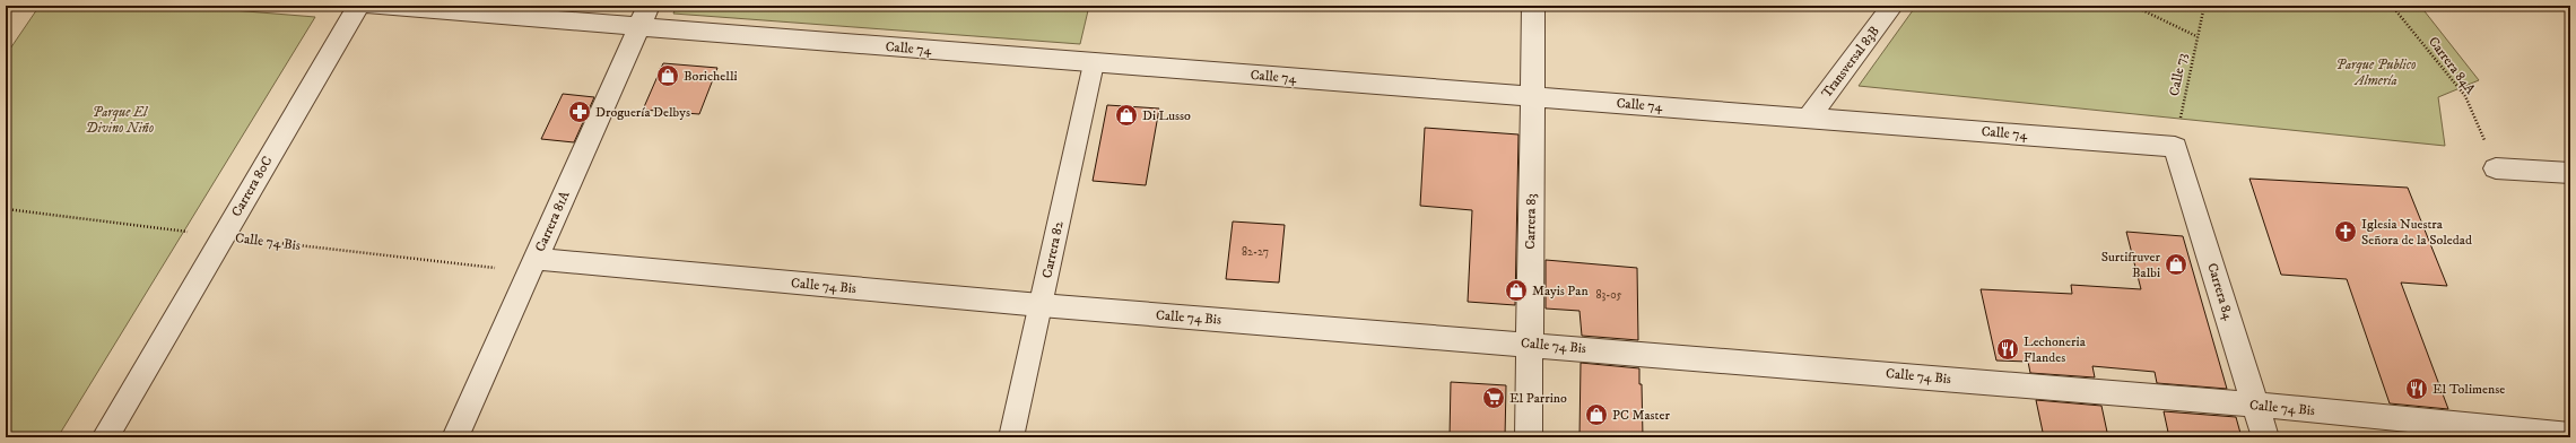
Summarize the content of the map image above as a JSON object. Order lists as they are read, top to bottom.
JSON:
{
  "streets": {
    "street": [
      "Calle 74",
      "Transversal 83B",
      "Carrera 80C",
      "Carrera 81A",
      "Carrera 83",
      "Calle 74 Bis",
      "Carrera 84"
    ],
    "lane": ["Carrera 82"],
    "path": ["Carrera 84A", "Calle 73"]
  },
  "crossings": [
    ["Calle 74", "Transversal 83B"],
    ["Calle 74", "Calle 73"],
    ["Calle 74", "Carrera 81A"],
    ["Calle 74", "Carrera 83"],
    ["Calle 74", "Carrera 82"],
    ["Calle 74", "Carrera 84"],
    ["Calle 73", "Carrera 84"],
    ["Carrera 80C", "Calle 74 Bis"],
    ["Carrera 81A", "Calle 74 Bis"],
    ["Carrera 83", "Calle 74 Bis"],
    ["Calle 74 Bis", "Carrera 82"],
    ["Calle 74 Bis", "Carrera 84"]
  ],
  "parks": ["Parque Publico Almería", "Parque El Divino Niño"],
  "places": {
    "shop": [
      "Borichelli",
      "Di Lusso",
      "Surtifruver Balbi",
      "Mayis Pan",
      "PC Master"
    ],
    "pharmacy": ["Droguería Delbys"],
    "church": ["Iglesia Nuestra Señora de la Soledad"],
    "restaurant": ["Lechoneria Flandes", "El Tolimense"],
    "supermarket": ["El Parrino"]
  },
  "house_numbers": ["82-27", "83-05"]
}
